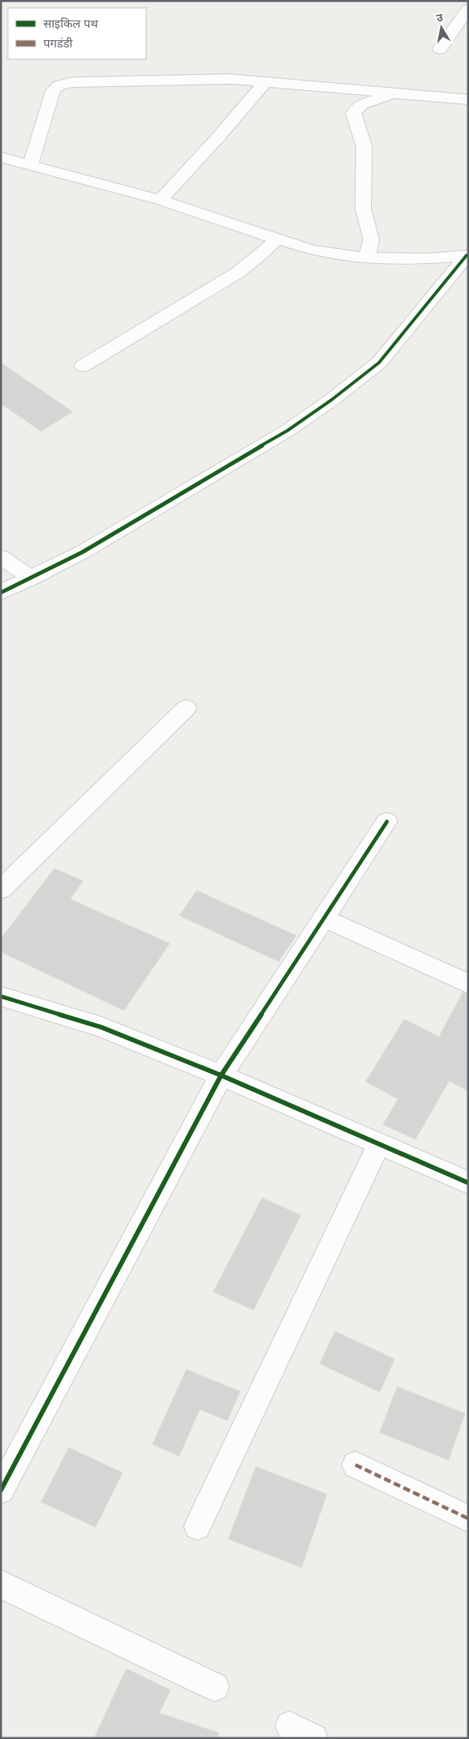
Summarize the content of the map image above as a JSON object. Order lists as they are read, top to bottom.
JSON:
{
  "legend": ["साइकिल पथ", "पगडंडी"],
  "north": "top"
}
